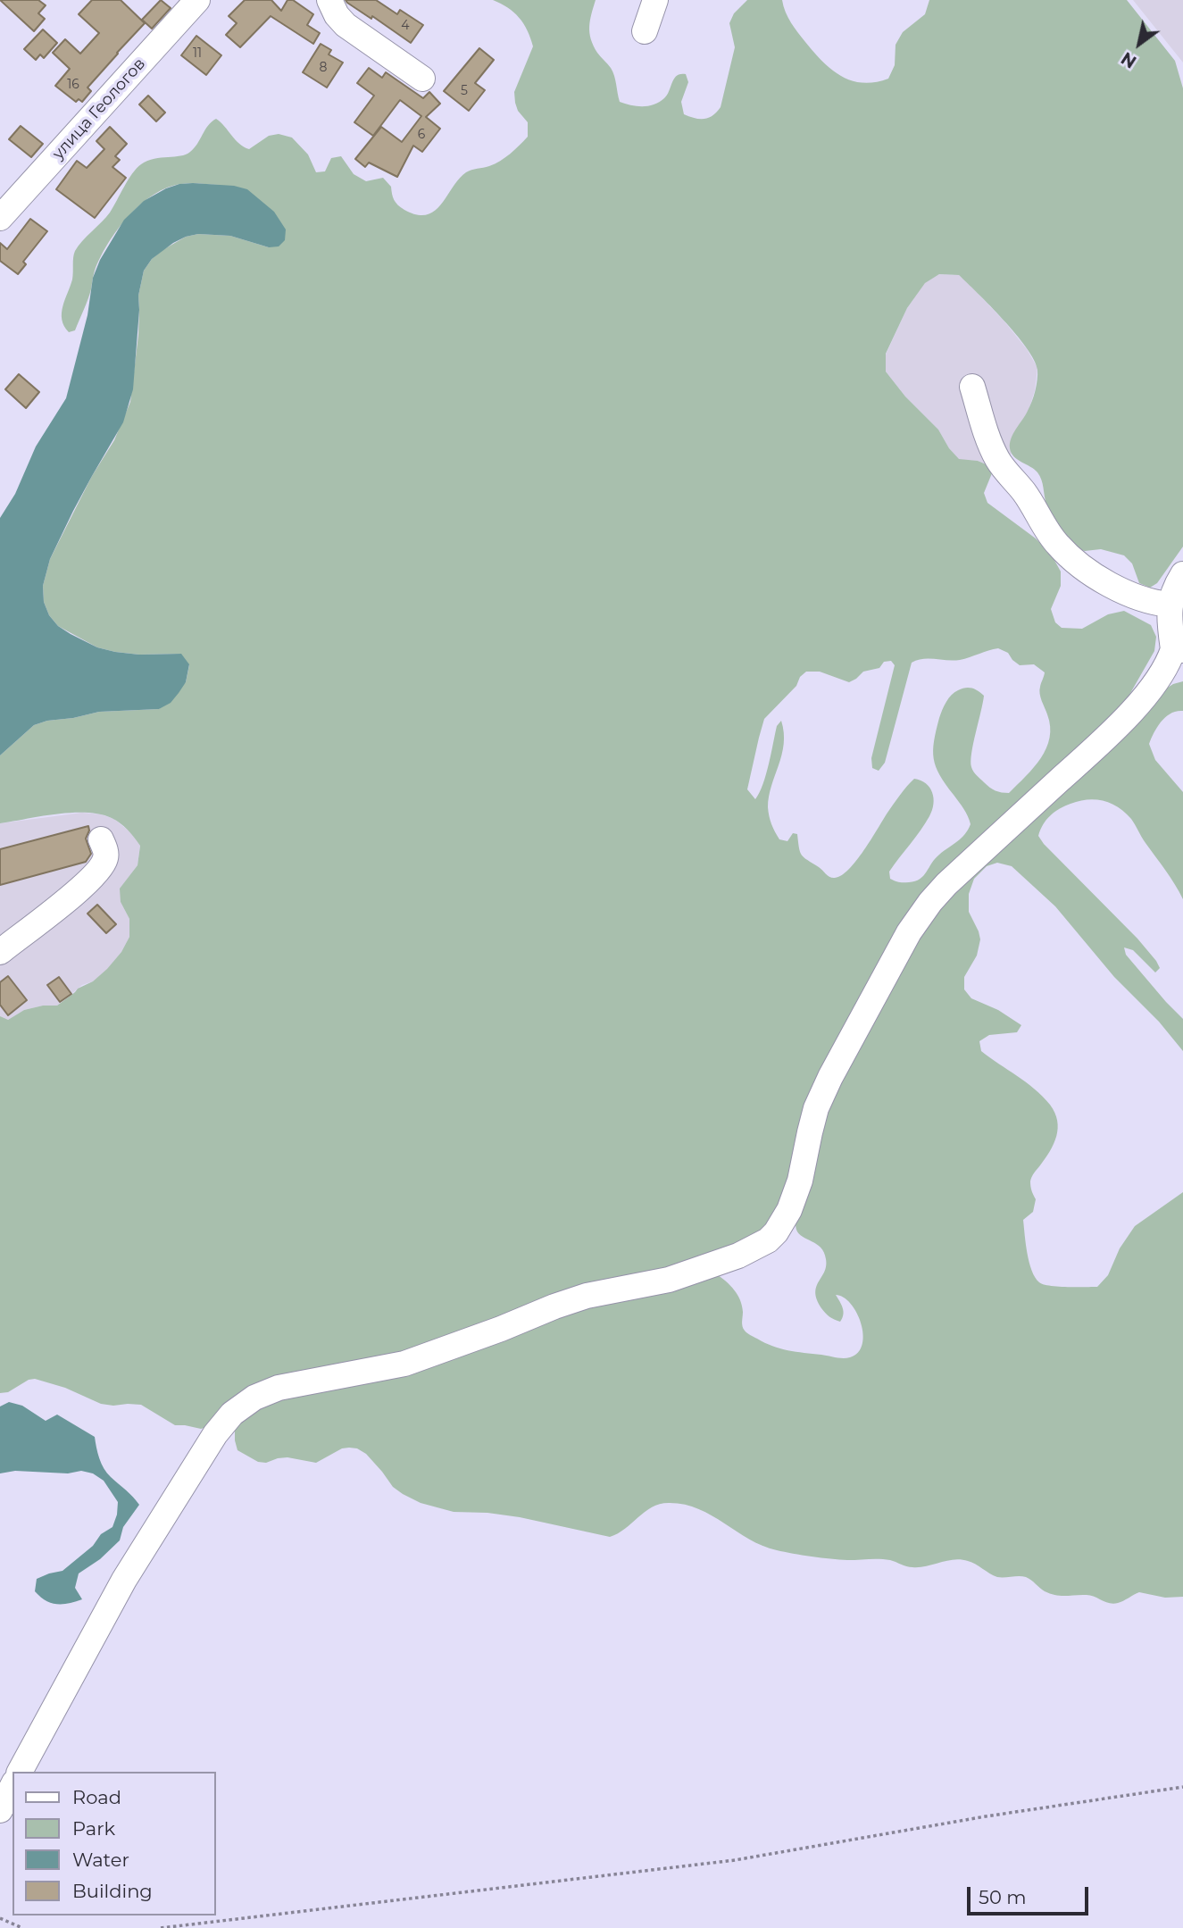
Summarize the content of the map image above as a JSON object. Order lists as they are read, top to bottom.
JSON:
{
  "streets": {
    "street": ["улица Геологов"]
  },
  "house_numbers": [
    "4",
    "11",
    "8",
    "16",
    "5",
    "6"
  ],
  "legend": [
    "Road",
    "Park",
    "Water",
    "Building"
  ],
  "scale_bar": "50 m",
  "north": "bottom left"
}
